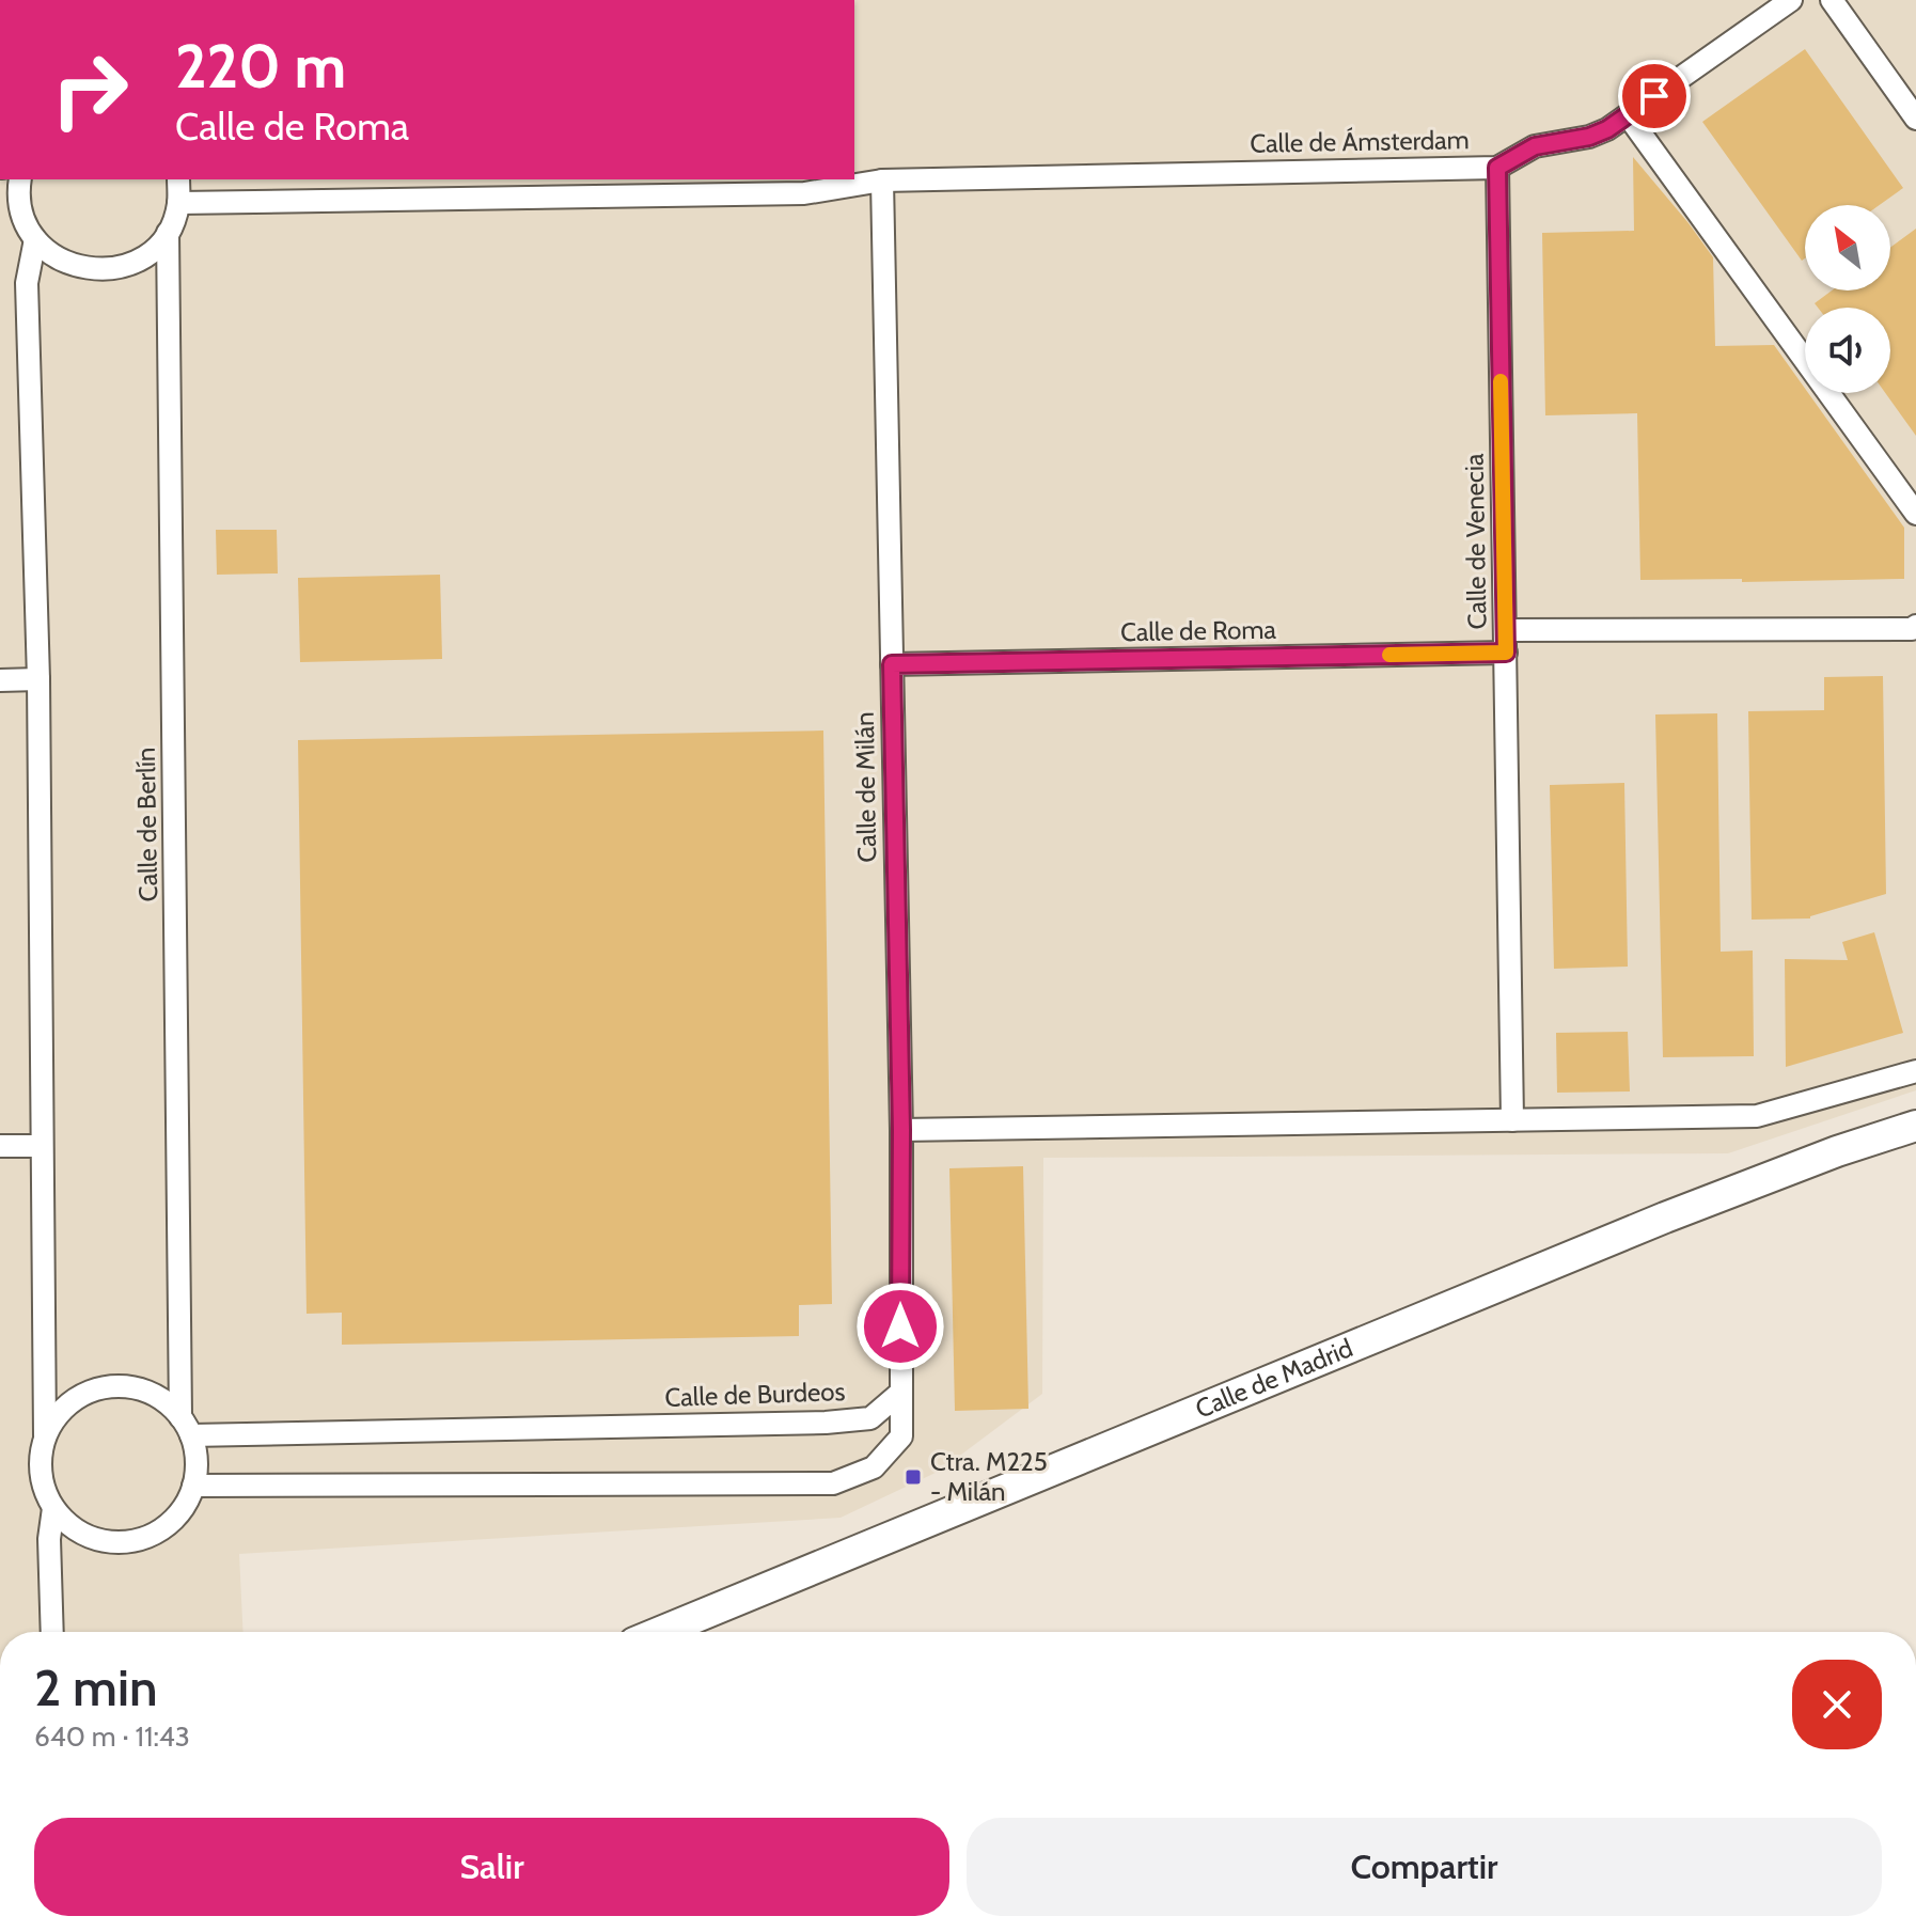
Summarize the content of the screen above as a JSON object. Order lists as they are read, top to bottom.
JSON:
{
  "streets": {
    "street": [
      "Calle de Ámsterdam",
      "Calle de Venecia",
      "Calle de Roma",
      "Calle de Milán",
      "Calle de Berlín",
      "Calle de Madrid",
      "Calle de Burdeos"
    ]
  },
  "crossings": [
    ["Calle de Ámsterdam", "Calle de Venecia"],
    ["Calle de Ámsterdam", "Calle de Milán"],
    ["Calle de Venecia", "Calle de Roma"],
    ["Calle de Roma", "Calle de Milán"],
    ["Calle de Milán", "Calle de Burdeos"],
    ["Calle de Berlín", "Calle de Burdeos"]
  ],
  "places": {
    "transit": ["Ctra. M225 - Milán"]
  },
  "north": "top left",
  "page": {
    "turn": ["220 m", "Calle de Roma"],
    "heading": ["2 min", "640 m · 11:43"],
    "buttons": ["Salir", "Compartir"]
  }
}
